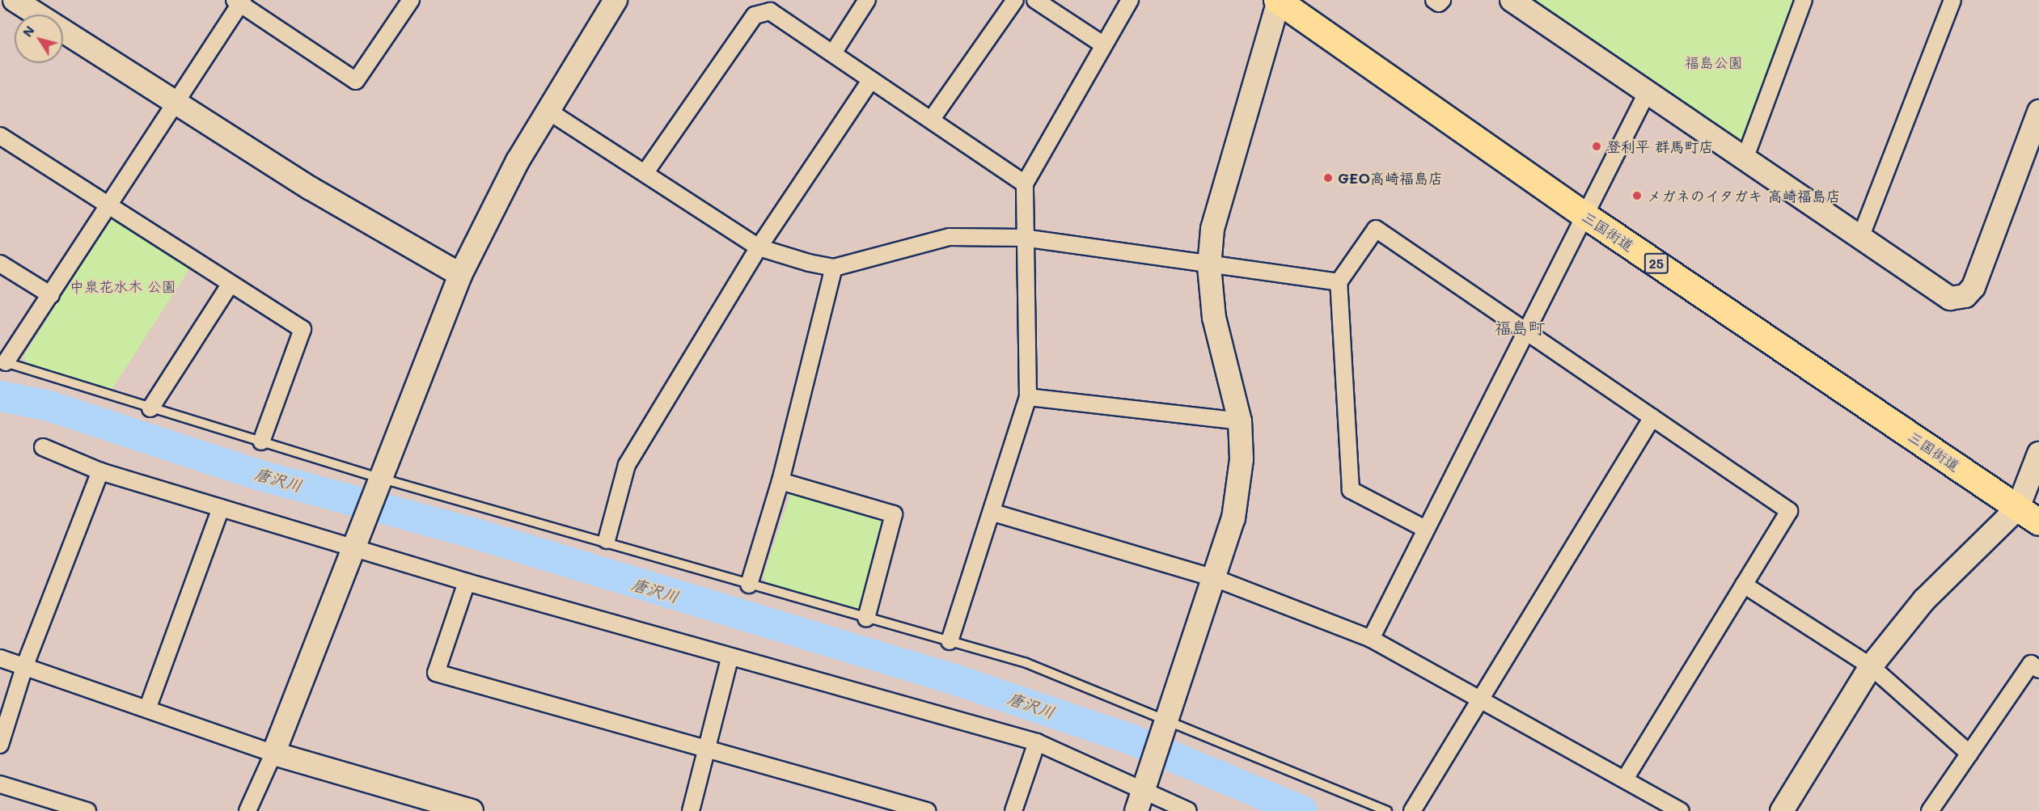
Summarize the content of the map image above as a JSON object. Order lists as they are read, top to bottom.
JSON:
{
  "streets": {
    "main road": ["三国街道", "25"]
  },
  "districts": ["福島町"],
  "water": ["唐沢川"],
  "parks": ["福島公園", "中泉花水木 公園"],
  "places": ["登利平 群馬町店", "GEO高崎福島店", "メガネのイタガキ 高崎福島店"],
  "north": "top left"
}
